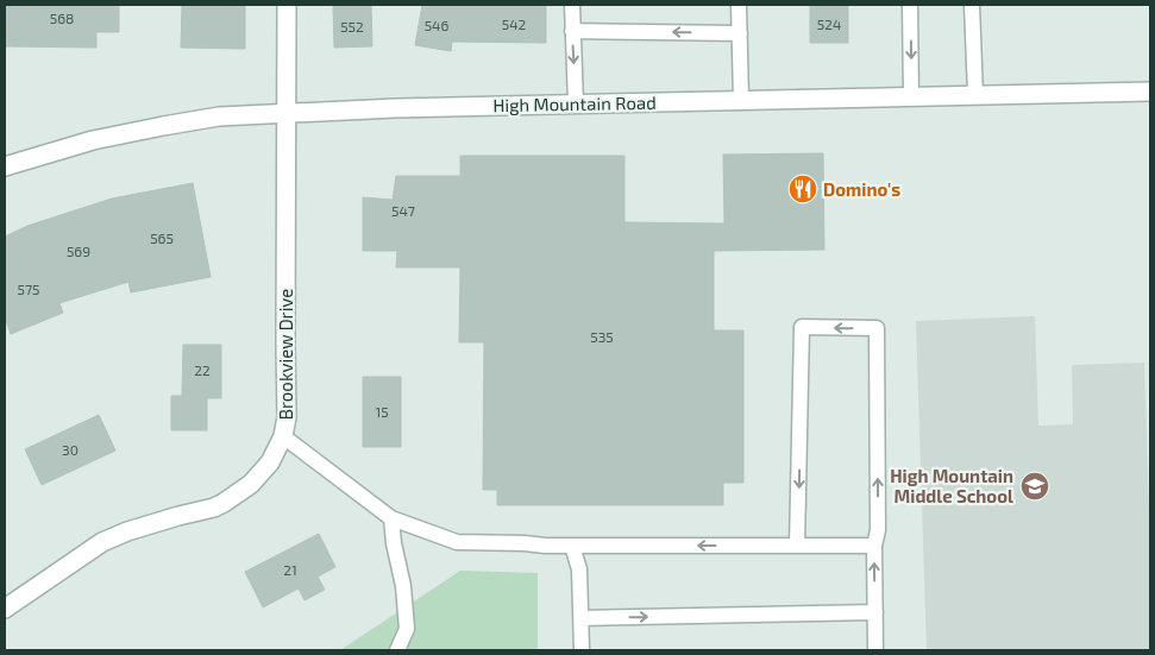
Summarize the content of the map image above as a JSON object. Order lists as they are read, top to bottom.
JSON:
{
  "streets": {
    "street": ["High Mountain Road", "Brookview Drive"]
  },
  "crossings": [
    ["High Mountain Road", "Brookview Drive"]
  ],
  "places": {
    "restaurant": ["Domino's"],
    "school or university": ["High Mountain Middle School"]
  },
  "house_numbers": [
    "568",
    "542",
    "524",
    "546",
    "552",
    "547",
    "565",
    "569",
    "575",
    "535",
    "22",
    "15",
    "30",
    "21"
  ]
}
